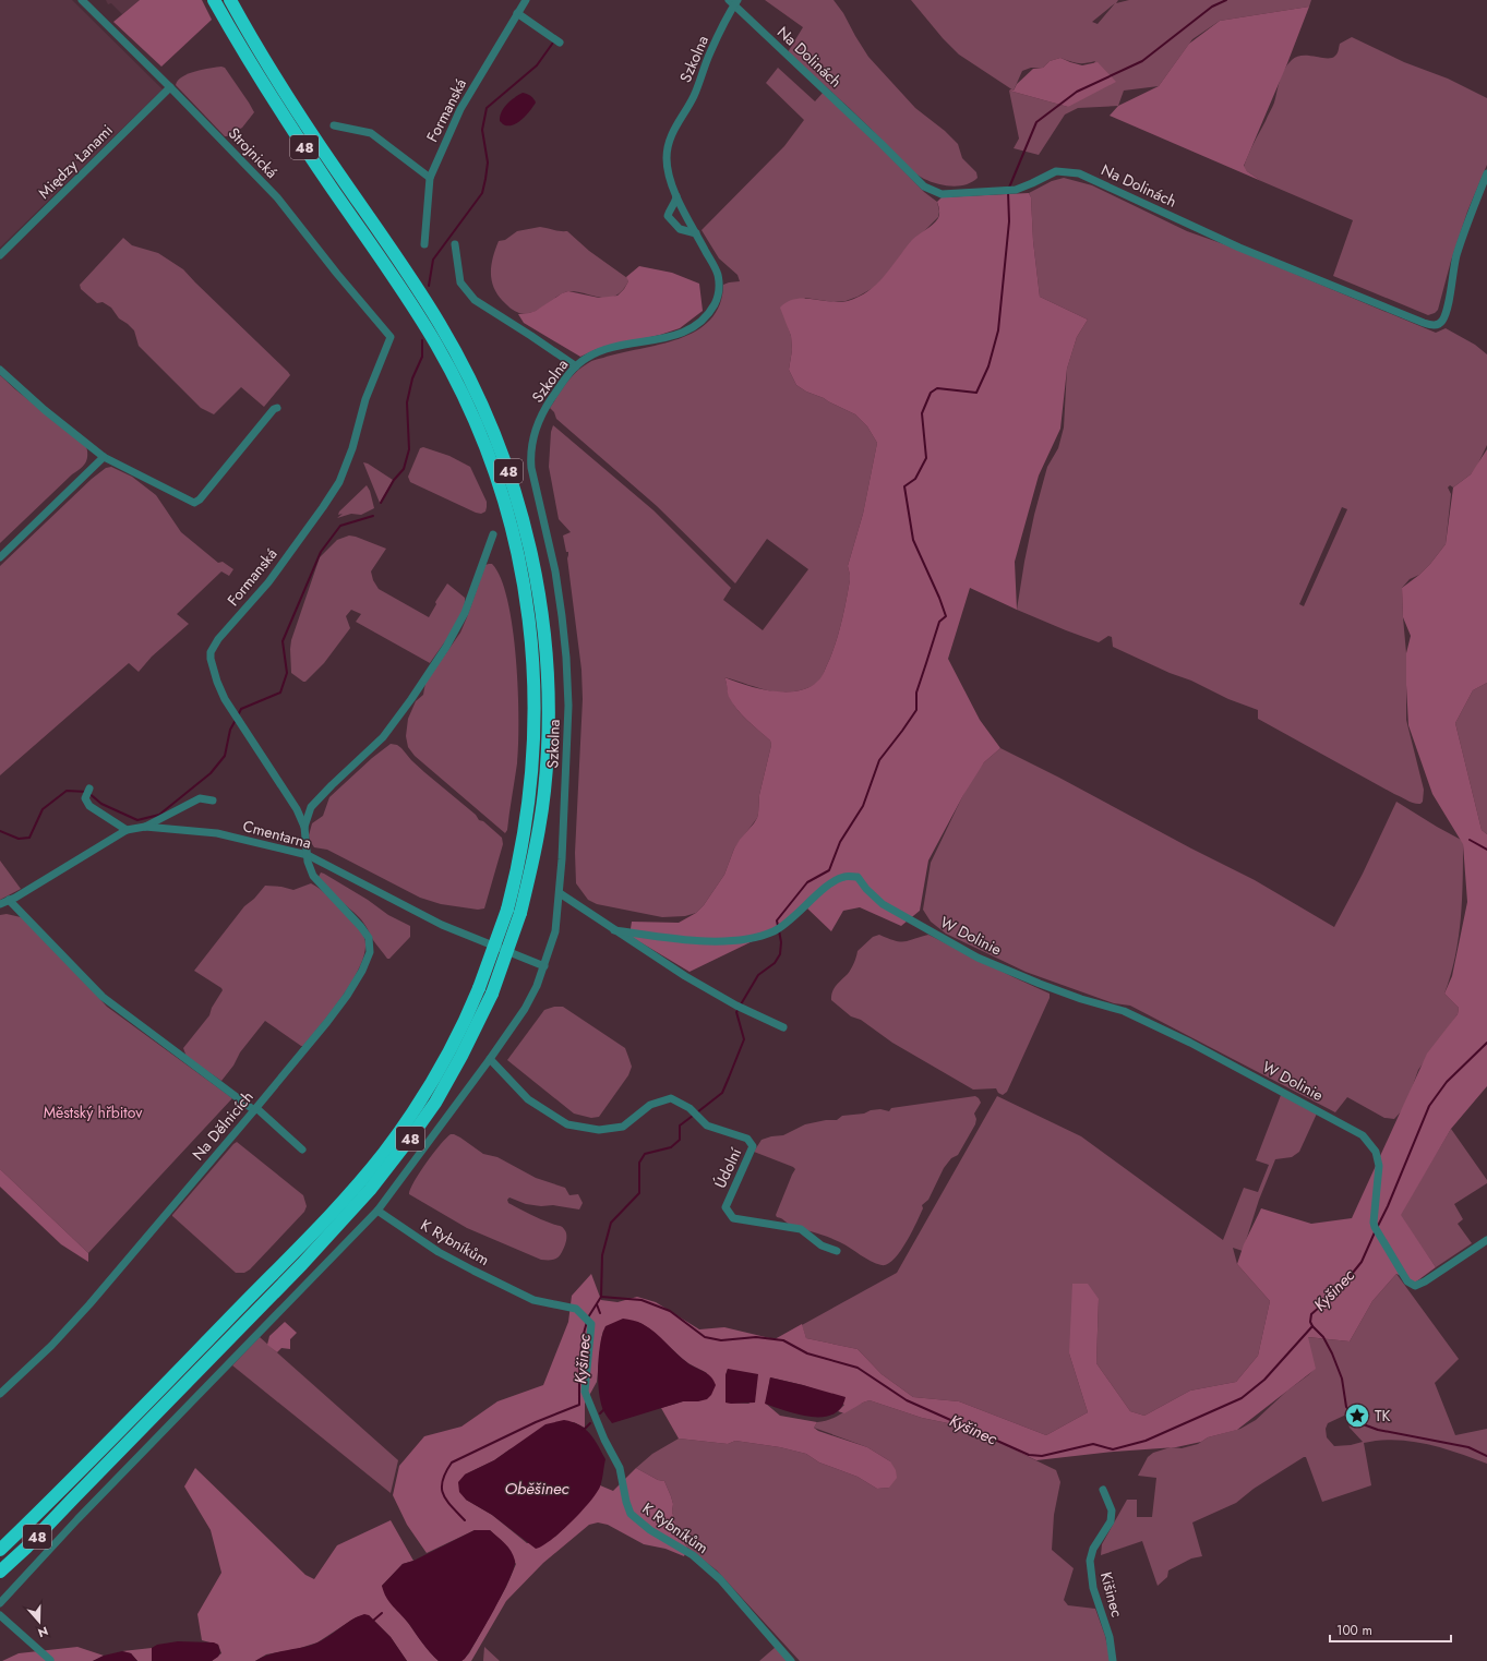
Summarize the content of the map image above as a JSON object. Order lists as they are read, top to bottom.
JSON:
{
  "streets": {
    "highway": ["48"],
    "street": [
      "Na Dolinách",
      "Szkolna",
      "Formanská",
      "Strojnická",
      "Między Łanami",
      "Cmentarna",
      "W Dolinie",
      "Na Dělnicích",
      "Údolní",
      "K Rybníkům",
      "Kišinec"
    ]
  },
  "crossings": [
    ["Na Dolinách", "Szkolna"],
    ["Szkolna", "Cmentarna"],
    ["Szkolna", "Údolní"],
    ["Szkolna", "K Rybníkům"],
    ["Formanská", "Strojnická"],
    ["Strojnická", "Między Łanami"],
    ["Cmentarna", "Na Dělnicích"]
  ],
  "water": ["Kyšinec", "Oběšinec"],
  "parks": ["Městský hřbitov"],
  "places": {
    "place": ["TK"]
  },
  "scale_bar": "100 m",
  "north": "bottom"
}
